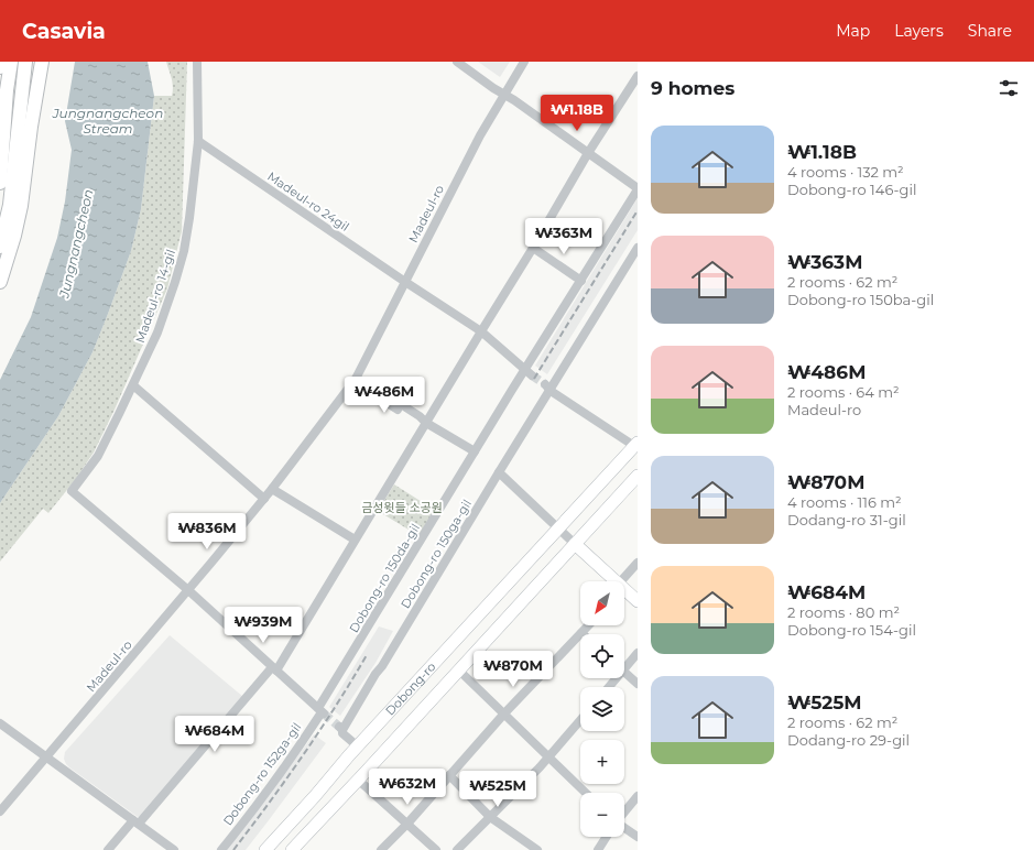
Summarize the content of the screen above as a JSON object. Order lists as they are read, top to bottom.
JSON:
{
  "streets": {
    "main road": ["Dobong-ro"],
    "street": [
      "Madeul-ro 24gil",
      "Madeul-ro",
      "Madeul-ro 14-gil",
      "Dobong-ro 150ga-gil",
      "Dobong-ro 150da-gil",
      "Dobong-ro 152ga-gil"
    ]
  },
  "crossings": [
    ["Madeul-ro 24gil", "Madeul-ro"],
    ["Madeul-ro 24gil", "Madeul-ro 14-gil"],
    ["Madeul-ro 24gil", "Dobong-ro 150da-gil"],
    ["Madeul-ro", "Madeul-ro 14-gil"],
    ["Dobong-ro 150ga-gil", "Dobong-ro"],
    ["Dobong-ro 150da-gil", "Dobong-ro 152ga-gil"]
  ],
  "water": ["Jungnangcheon Stream", "Jungnangcheon"],
  "parks": ["금성윗들 소공원"],
  "north": "bottom left",
  "page": {
    "header": "Casavia",
    "nav": ["Map", "Layers", "Share"],
    "heading": "9 homes",
    "price": [
      "₩1.18B",
      "₩363M",
      "₩486M",
      "₩836M",
      "₩939M",
      "₩870M",
      "₩684M",
      "₩632M",
      "₩525M"
    ],
    "list": [
      {
        "name": "₩1.18B",
        "note": "4 rooms · 132 m² · Dobong-ro 146-gil"
      },
      {
        "name": "₩363M",
        "note": "2 rooms · 62 m² · Dobong-ro 150ba-gil"
      },
      {
        "name": "₩486M",
        "note": "2 rooms · 64 m² · Madeul-ro"
      },
      {
        "name": "₩870M",
        "note": "4 rooms · 116 m² · Dodang-ro 31-gil"
      },
      {
        "name": "₩684M",
        "note": "2 rooms · 80 m² · Dobong-ro 154-gil"
      },
      {
        "name": "₩525M",
        "note": "2 rooms · 62 m² · Dodang-ro 29-gil"
      }
    ],
    "map_buttons": ["+", "−"]
  }
}
